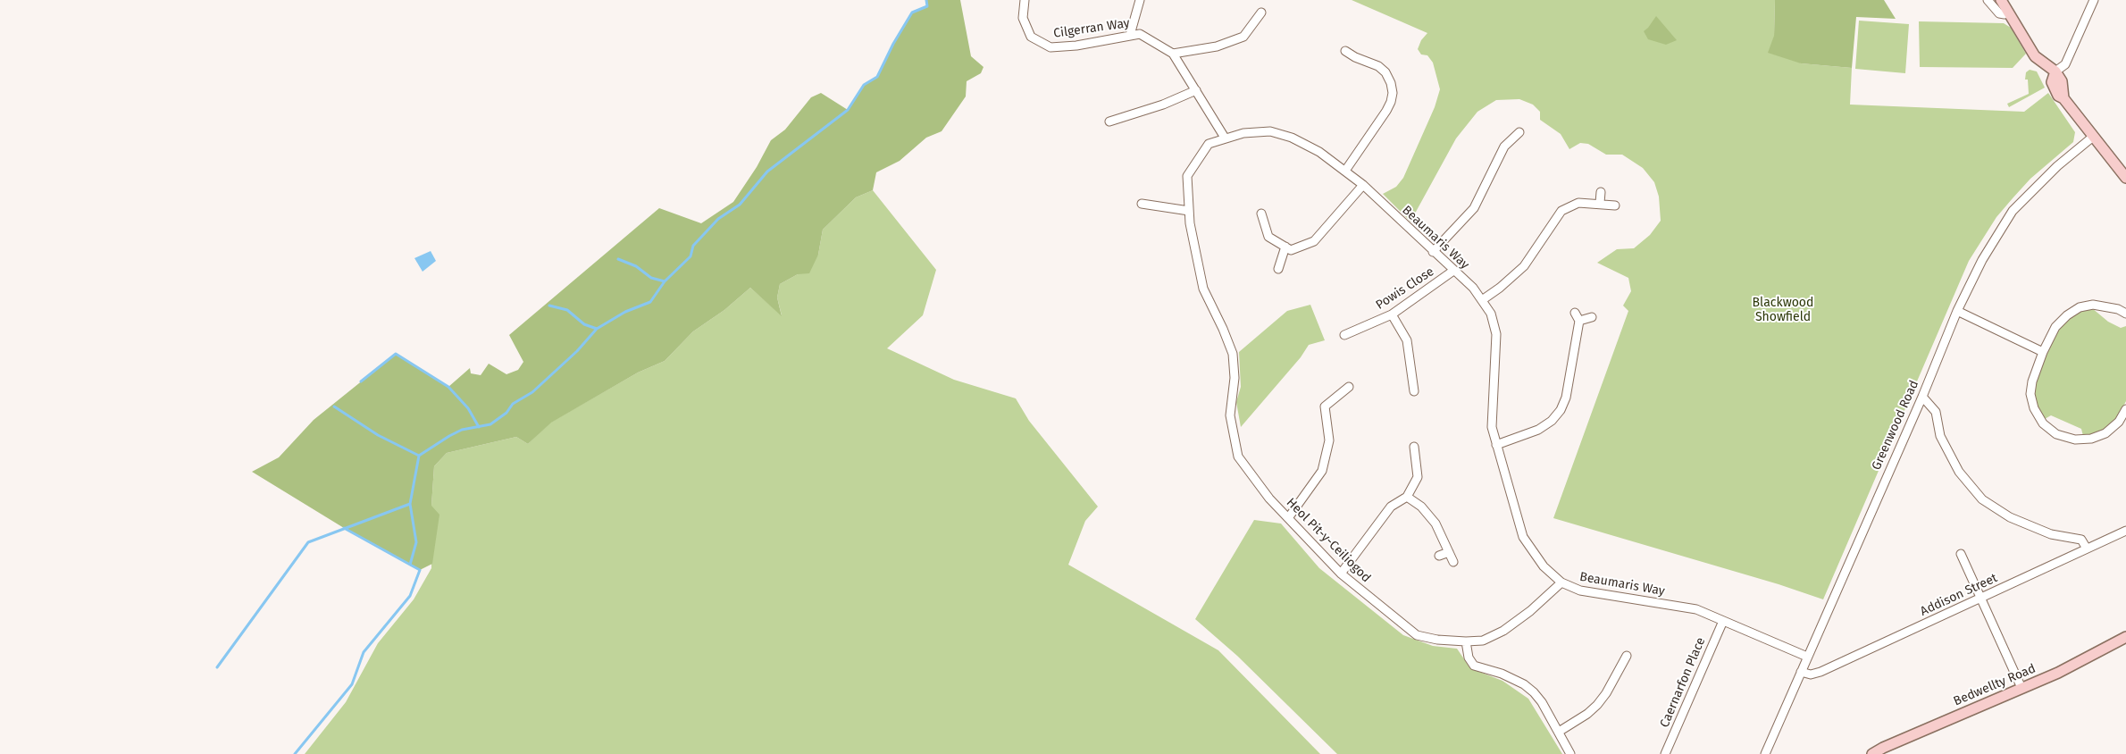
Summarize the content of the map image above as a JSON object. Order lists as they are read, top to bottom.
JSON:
{
  "streets": {
    "street": [
      "Cilgerran Way",
      "Beaumaris Way",
      "Powis Close",
      "Greenwood Road",
      "Heol Pit-y-Ceiliogod",
      "Addison Street",
      "Caernarfon Place",
      "Bedwellty Road"
    ]
  },
  "crossings": [
    ["Cilgerran Way", "Beaumaris Way"],
    ["Beaumaris Way", "Powis Close"],
    ["Beaumaris Way", "Greenwood Road"],
    ["Beaumaris Way", "Heol Pit-y-Ceiliogod"],
    ["Beaumaris Way", "Caernarfon Place"],
    ["Greenwood Road", "Addison Street"]
  ],
  "parks": ["Blackwood Showfield"]
}
